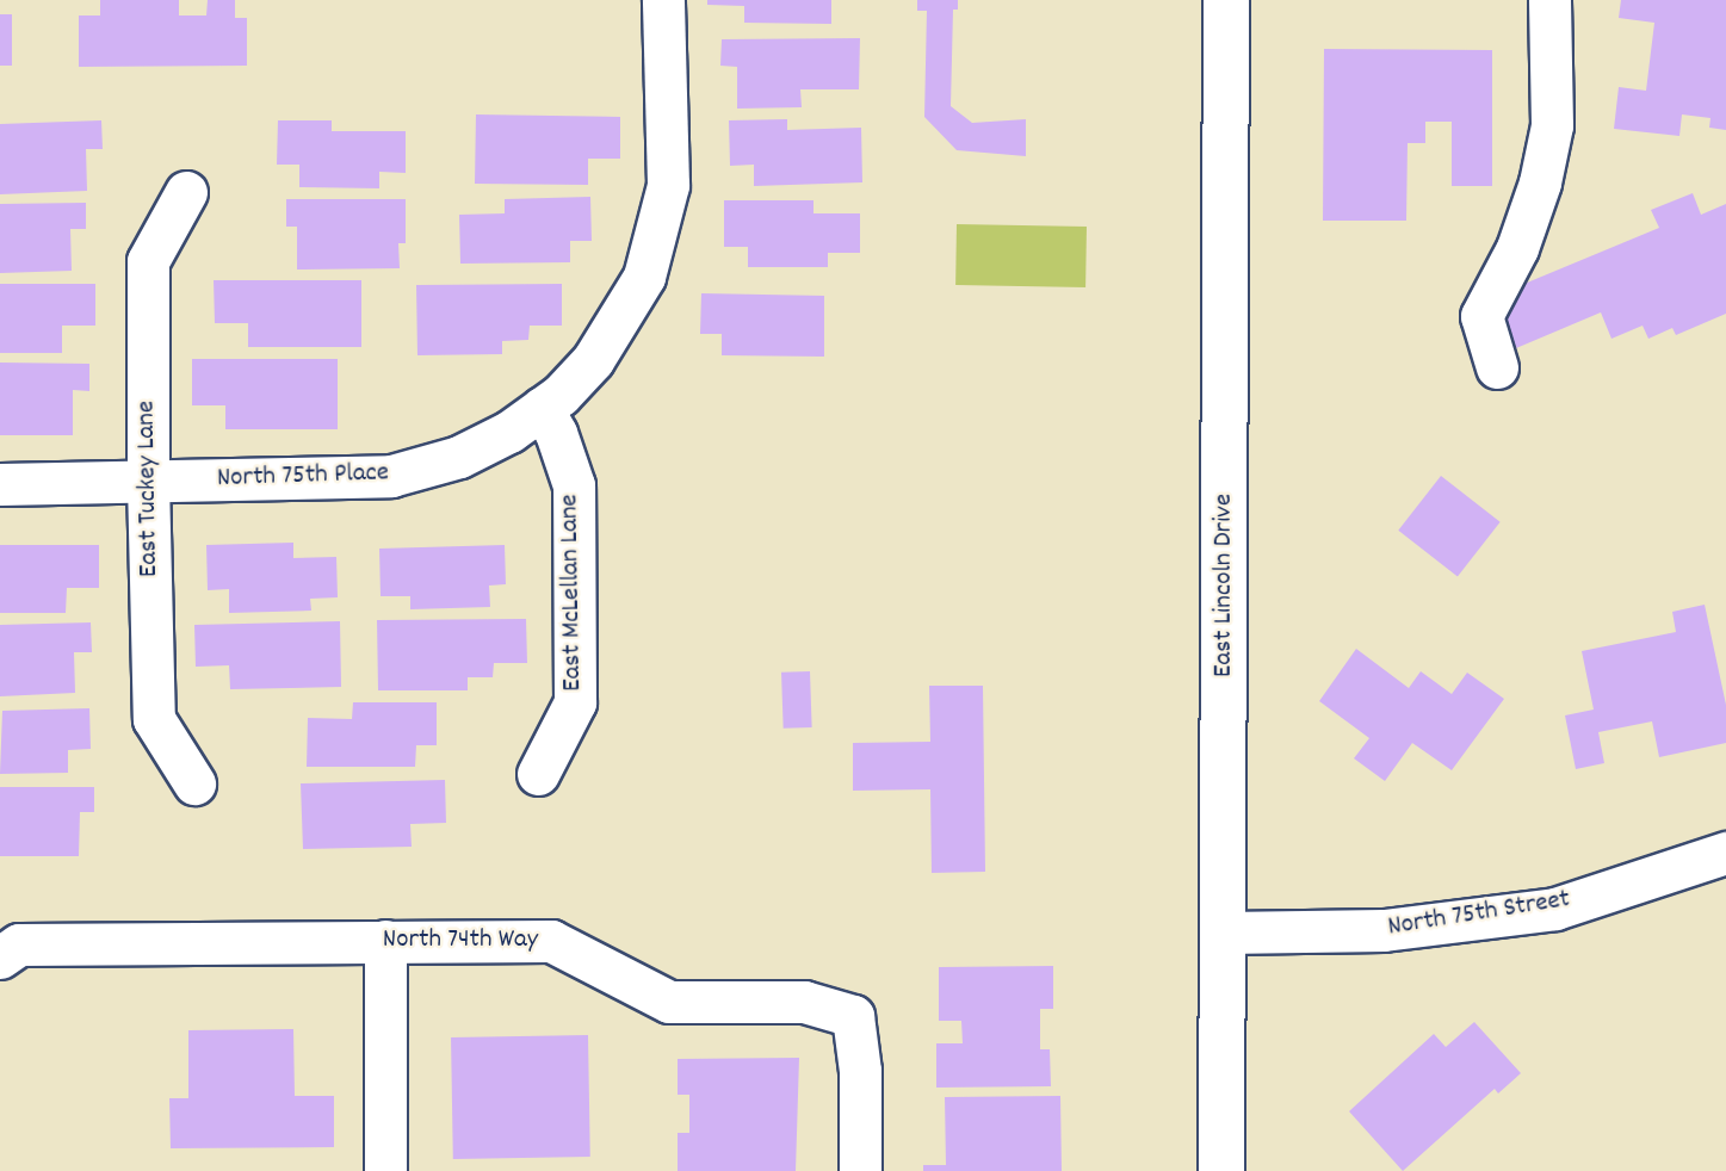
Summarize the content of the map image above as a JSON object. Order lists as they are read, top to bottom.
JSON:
{
  "streets": {
    "main road": ["East Lincoln Drive"],
    "street": [
      "North 75th Place",
      "East Tuckey Lane",
      "East McLellan Lane",
      "North 75th Street",
      "North 74th Way"
    ]
  },
  "crossings": [
    ["North 75th Place", "East Tuckey Lane"],
    ["North 75th Place", "East McLellan Lane"],
    ["East Lincoln Drive", "North 75th Street"]
  ]
}
